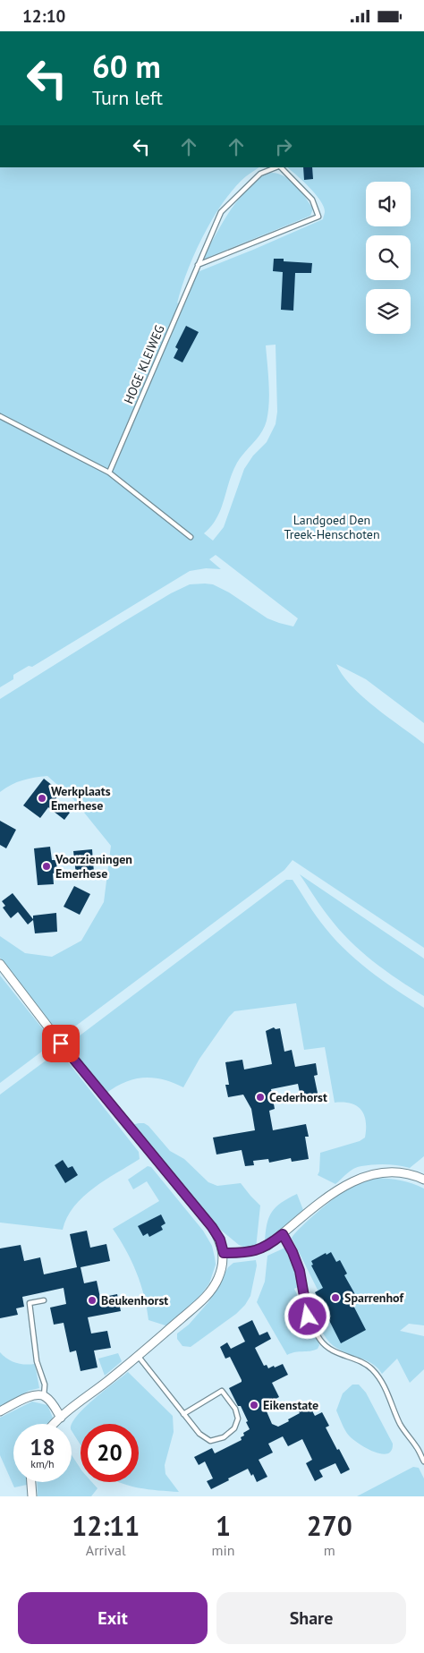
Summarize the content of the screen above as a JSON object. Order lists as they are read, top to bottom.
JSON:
{
  "streets": {
    "lane": ["HOGE KLEIWEG"]
  },
  "parks": ["Landgoed Den Treek-Henschoten"],
  "places": [
    "Werkplaats Emerhese",
    "Voorzieningen Emerhese",
    "Cederhorst",
    "Sparrenhof",
    "Beukenhorst",
    "Eikenstate"
  ],
  "page": {
    "status": "12:10",
    "turn": ["60 m", "Turn left"],
    "speed": "18 km/h",
    "limit": "20",
    "eta": [
      "12:11",
      "Arrival",
      "1",
      "min",
      "270",
      "m"
    ],
    "buttons": ["Exit", "Share"]
  }
}
